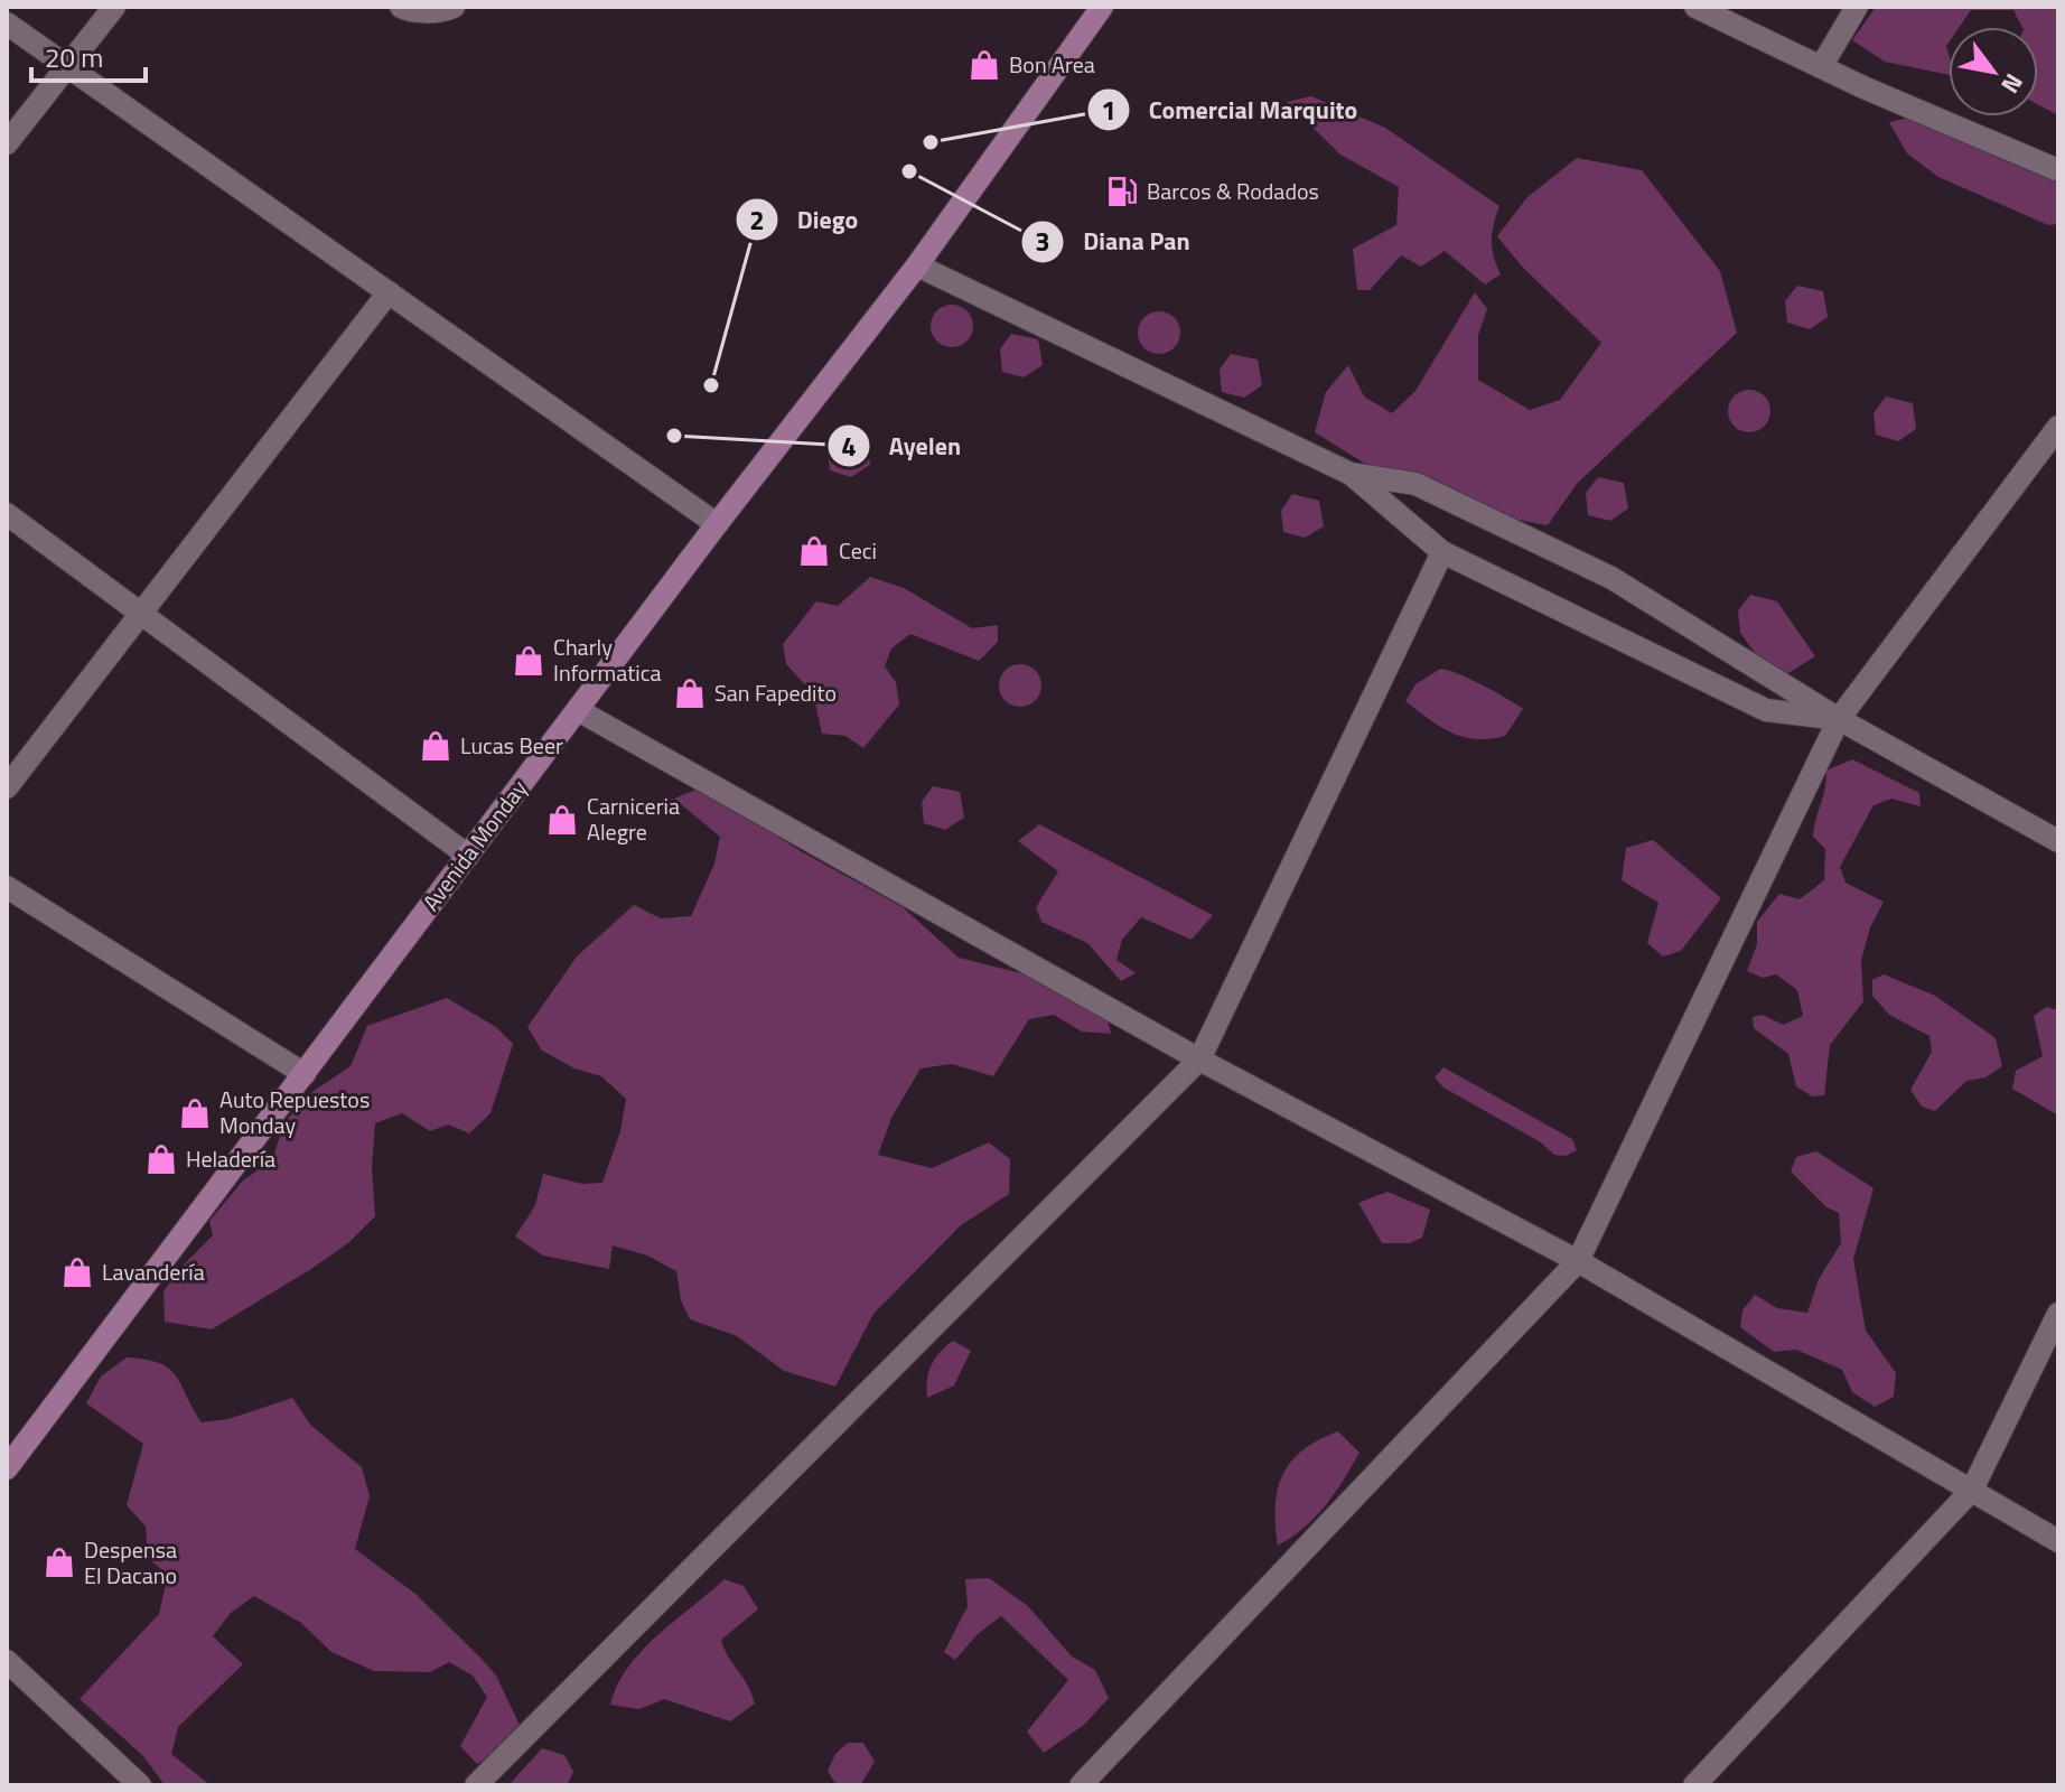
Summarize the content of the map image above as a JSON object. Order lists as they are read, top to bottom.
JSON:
{
  "streets": {
    "main road": ["Avenida Monday"]
  },
  "places": {
    "shop": [
      "Bon Area",
      "Ceci",
      "Charly Informatica",
      "San Fapedito",
      "Lucas Beer",
      "Carniceria Alegre",
      "Auto Repuestos Monday",
      "Heladería",
      "Lavandería",
      "Despensa El Dacano"
    ],
    "other": [
      "Comercial Marquito",
      "Diana Pan",
      "Diego",
      "Ayelen"
    ],
    "fuel station": ["Barcos & Rodados"]
  },
  "scale_bar": "20 m",
  "north": "bottom right"
}
